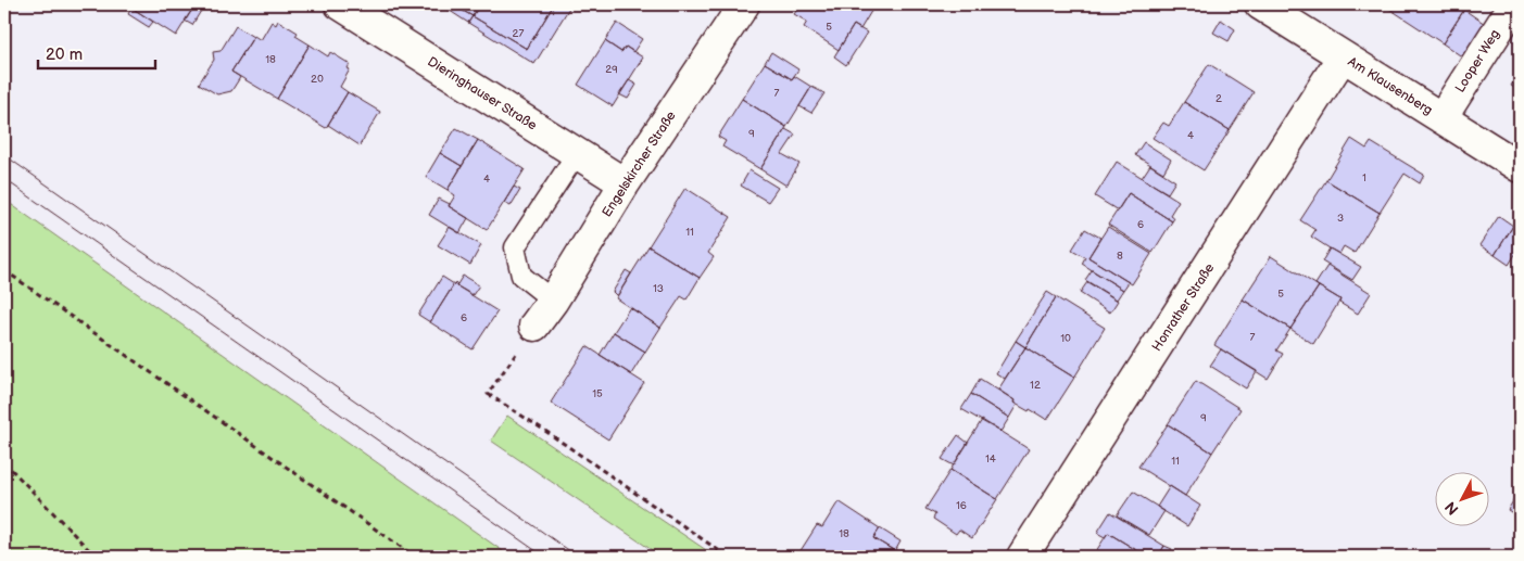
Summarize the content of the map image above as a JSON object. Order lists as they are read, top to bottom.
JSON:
{
  "streets": {
    "street": [
      "Looper Weg",
      "Am Klausenberg",
      "Dieringhauser Straße",
      "Engelskircher Straße",
      "Honrather Straße"
    ]
  },
  "crossings": [
    ["Looper Weg", "Am Klausenberg"],
    ["Am Klausenberg", "Honrather Straße"],
    ["Dieringhauser Straße", "Engelskircher Straße"]
  ],
  "house_numbers": [
    "5",
    "27",
    "18",
    "29",
    "20",
    "7",
    "2",
    "9",
    "4",
    "1",
    "4",
    "3",
    "6",
    "11",
    "8",
    "13",
    "5",
    "6",
    "7",
    "10",
    "12",
    "15",
    "9",
    "14",
    "11",
    "16",
    "18"
  ],
  "scale_bar": "20 m",
  "north": "bottom left"
}
